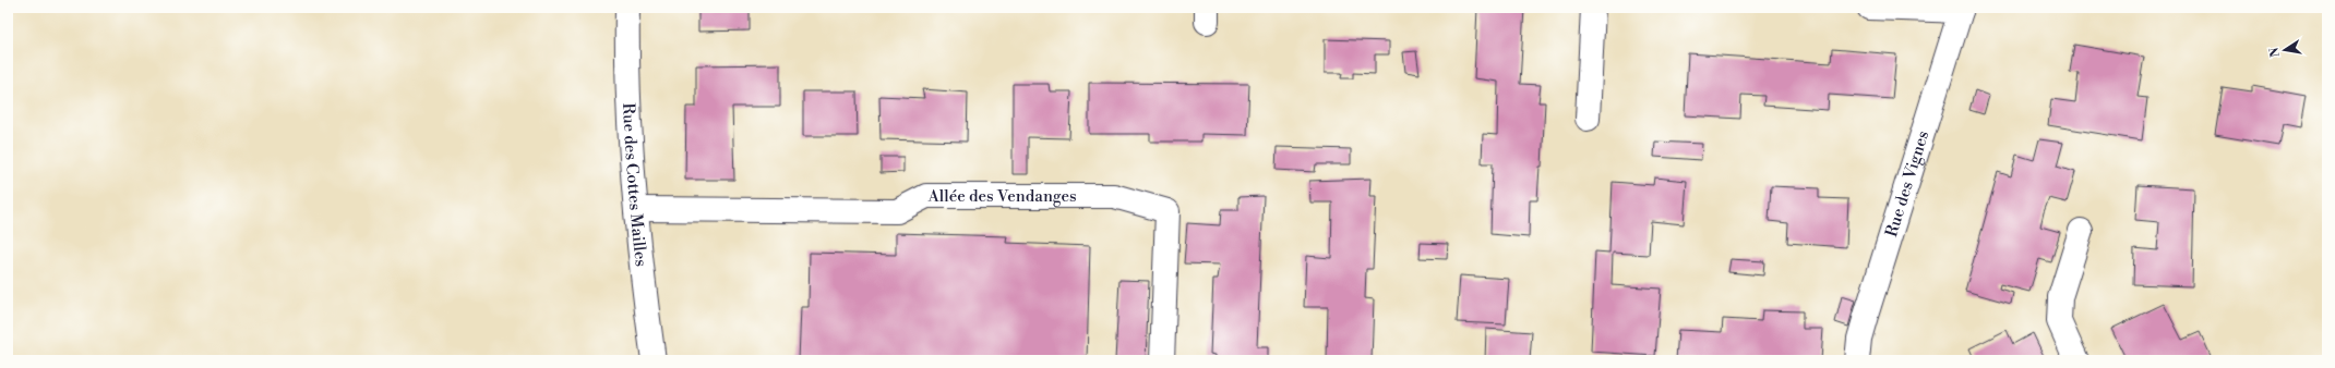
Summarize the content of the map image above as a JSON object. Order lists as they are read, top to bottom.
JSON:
{
  "streets": {
    "street": ["Rue des Vignes", "Rue des Cottes Mailles", "Allée des Vendanges"]
  },
  "crossings": [
    ["Rue des Cottes Mailles", "Allée des Vendanges"]
  ],
  "north": "left"
}
